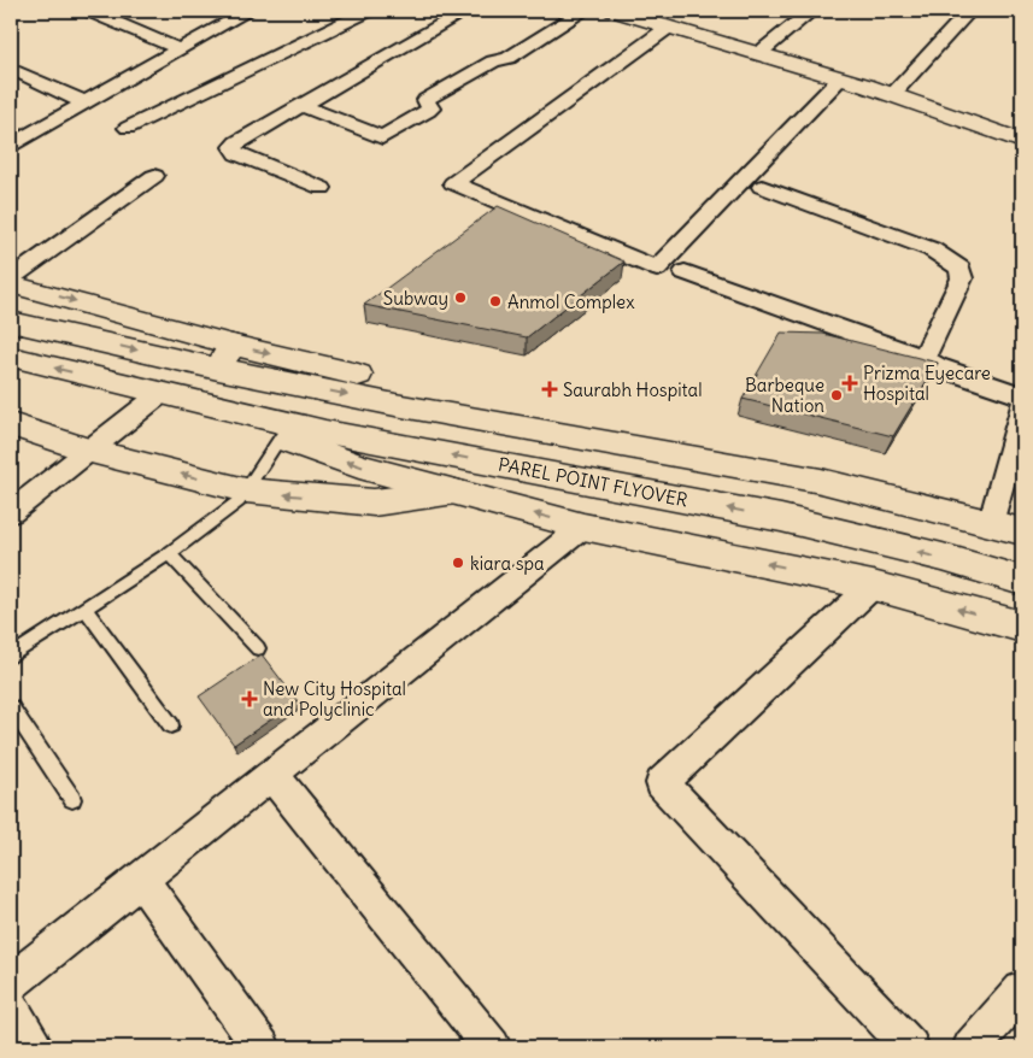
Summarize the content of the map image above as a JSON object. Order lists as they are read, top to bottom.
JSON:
{
  "streets": {
    "main road": ["PAREL POINT FLYOVER"]
  },
  "places": {
    "other": [
      "Subway",
      "Anmol Complex",
      "Barbeque Nation",
      "kiara spa"
    ],
    "health": ["Prizma Eyecare Hospital", "Saurabh Hospital", "New City Hospital and Polyclinic"]
  }
}
